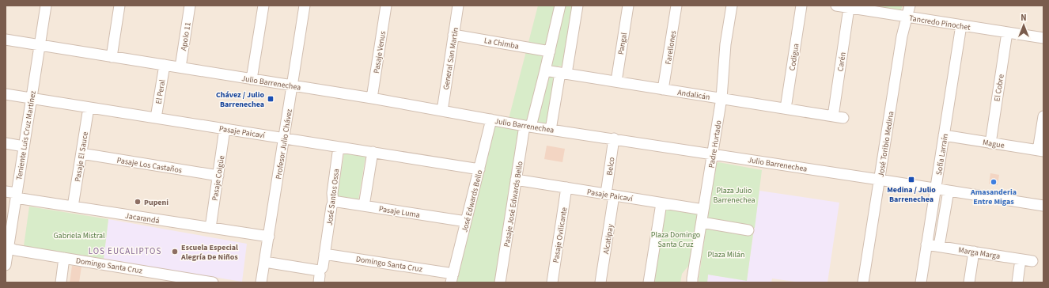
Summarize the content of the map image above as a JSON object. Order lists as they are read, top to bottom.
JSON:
{
  "streets": {
    "street": [
      "Tancredo Pinochet",
      "Apolo 11",
      "La Chimba",
      "Pangal",
      "Farellones",
      "Pasaje Venus",
      "Codigua",
      "General San Martín",
      "Carén",
      "Julio Barrenechea",
      "El Cobre",
      "El Peral",
      "Andalicán",
      "Pasaje Paicaví",
      "Teniente Luis Cruz Martínez",
      "Mague",
      "Profesor Julio Chávez",
      "Padre Hurtado",
      "José Toribio Medina",
      "Sofía Larraín",
      "Pasaje El Sauce",
      "Pasaje Los Castaños",
      "Belco",
      "Pasaje Coigüe",
      "José Santos Ossa",
      "José Edwards Bello",
      "Pasaje José Edwards Bello",
      "Pasaje Luma",
      "Jacarandá",
      "Pasaje Ovilicante",
      "Alcatipay",
      "Marga Marga",
      "Domingo Santa Cruz"
    ]
  },
  "crossings": [
    ["Tancredo Pinochet", "Carén"],
    ["Tancredo Pinochet", "El Cobre"],
    ["Tancredo Pinochet", "José Toribio Medina"],
    ["Tancredo Pinochet", "Sofía Larraín"],
    ["Apolo 11", "Julio Barrenechea"],
    ["La Chimba", "General San Martín"],
    ["Pangal", "Andalicán"],
    ["Farellones", "Andalicán"],
    ["Pasaje Venus", "Julio Barrenechea"],
    ["Codigua", "Andalicán"],
    ["General San Martín", "Julio Barrenechea"],
    ["Carén", "Andalicán"],
    ["Julio Barrenechea", "El Peral"],
    ["Julio Barrenechea", "Teniente Luis Cruz Martínez"],
    ["Julio Barrenechea", "Profesor Julio Chávez"],
    ["Julio Barrenechea", "Padre Hurtado"],
    ["Julio Barrenechea", "José Toribio Medina"],
    ["Julio Barrenechea", "Sofía Larraín"],
    ["Julio Barrenechea", "Belco"],
    ["Julio Barrenechea", "José Edwards Bello"],
    ["Julio Barrenechea", "Pasaje José Edwards Bello"],
    ["El Cobre", "Mague"],
    ["El Peral", "Pasaje Paicaví"],
    ["Andalicán", "Padre Hurtado"],
    ["Pasaje Paicaví", "Teniente Luis Cruz Martínez"],
    ["Pasaje Paicaví", "Profesor Julio Chávez"],
    ["Pasaje Paicaví", "Padre Hurtado"],
    ["Pasaje Paicaví", "Pasaje El Sauce"],
    ["Pasaje Paicaví", "Belco"],
    ["Pasaje Paicaví", "Pasaje Coigüe"],
    ["Pasaje Paicaví", "José Santos Ossa"],
    ["Pasaje Paicaví", "José Edwards Bello"],
    ["Pasaje Paicaví", "Pasaje José Edwards Bello"],
    ["Pasaje Paicaví", "Pasaje Ovilicante"],
    ["Pasaje Paicaví", "Alcatipay"],
    ["Teniente Luis Cruz Martínez", "Jacarandá"],
    ["Teniente Luis Cruz Martínez", "Domingo Santa Cruz"],
    ["Mague", "Sofía Larraín"],
    ["Profesor Julio Chávez", "Jacarandá"],
    ["Sofía Larraín", "Marga Marga"],
    ["Pasaje El Sauce", "Pasaje Los Castaños"],
    ["Pasaje El Sauce", "Jacarandá"],
    ["Pasaje Los Castaños", "Pasaje Coigüe"],
    ["Belco", "Alcatipay"],
    ["Pasaje Coigüe", "Jacarandá"],
    ["José Santos Ossa", "Pasaje Luma"],
    ["José Santos Ossa", "Domingo Santa Cruz"],
    ["José Edwards Bello", "Pasaje Luma"],
    ["José Edwards Bello", "Domingo Santa Cruz"]
  ],
  "districts": ["LOS EUCALIPTOS"],
  "parks": [
    "Plaza Julio Barrenechea",
    "Plaza Domingo Santa Cruz",
    "Gabriela Mistral",
    "Plaza Milán"
  ],
  "places": {
    "transit": ["Chávez / Julio Barrenechea", "Medina / Julio Barrenechea"],
    "other": ["Amasanderia Entre Migas", "Pupeni", "Escuela Especial Alegría De Niños"]
  },
  "north": "top"
}
